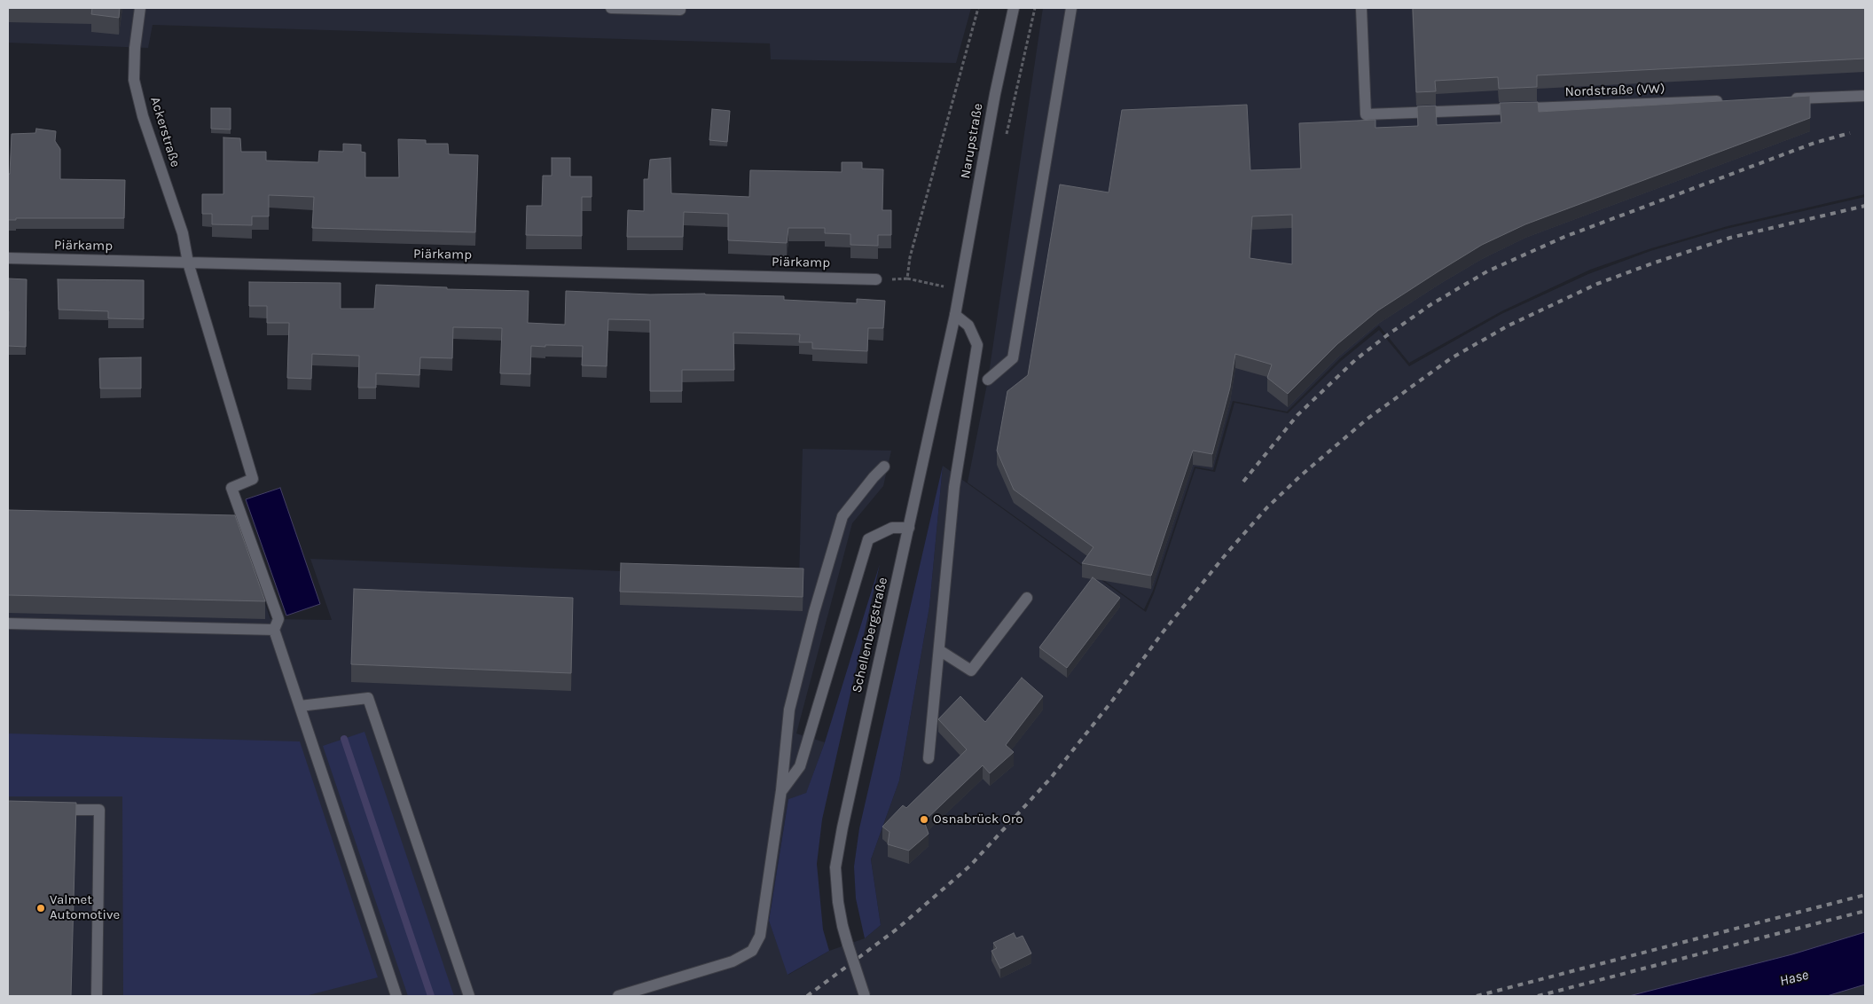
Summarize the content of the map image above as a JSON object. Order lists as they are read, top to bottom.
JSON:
{
  "streets": {
    "street": [
      "Nordstraße (VW)",
      "Ackerstraße",
      "Narupstraße",
      "Piärkamp",
      "Schellenbergstraße"
    ]
  },
  "crossings": [
    ["Ackerstraße", "Piärkamp"],
    ["Narupstraße", "Schellenbergstraße"]
  ],
  "water": ["Hase"],
  "places": ["Osnabrück Oro", "Valmet Automotive"]
}
